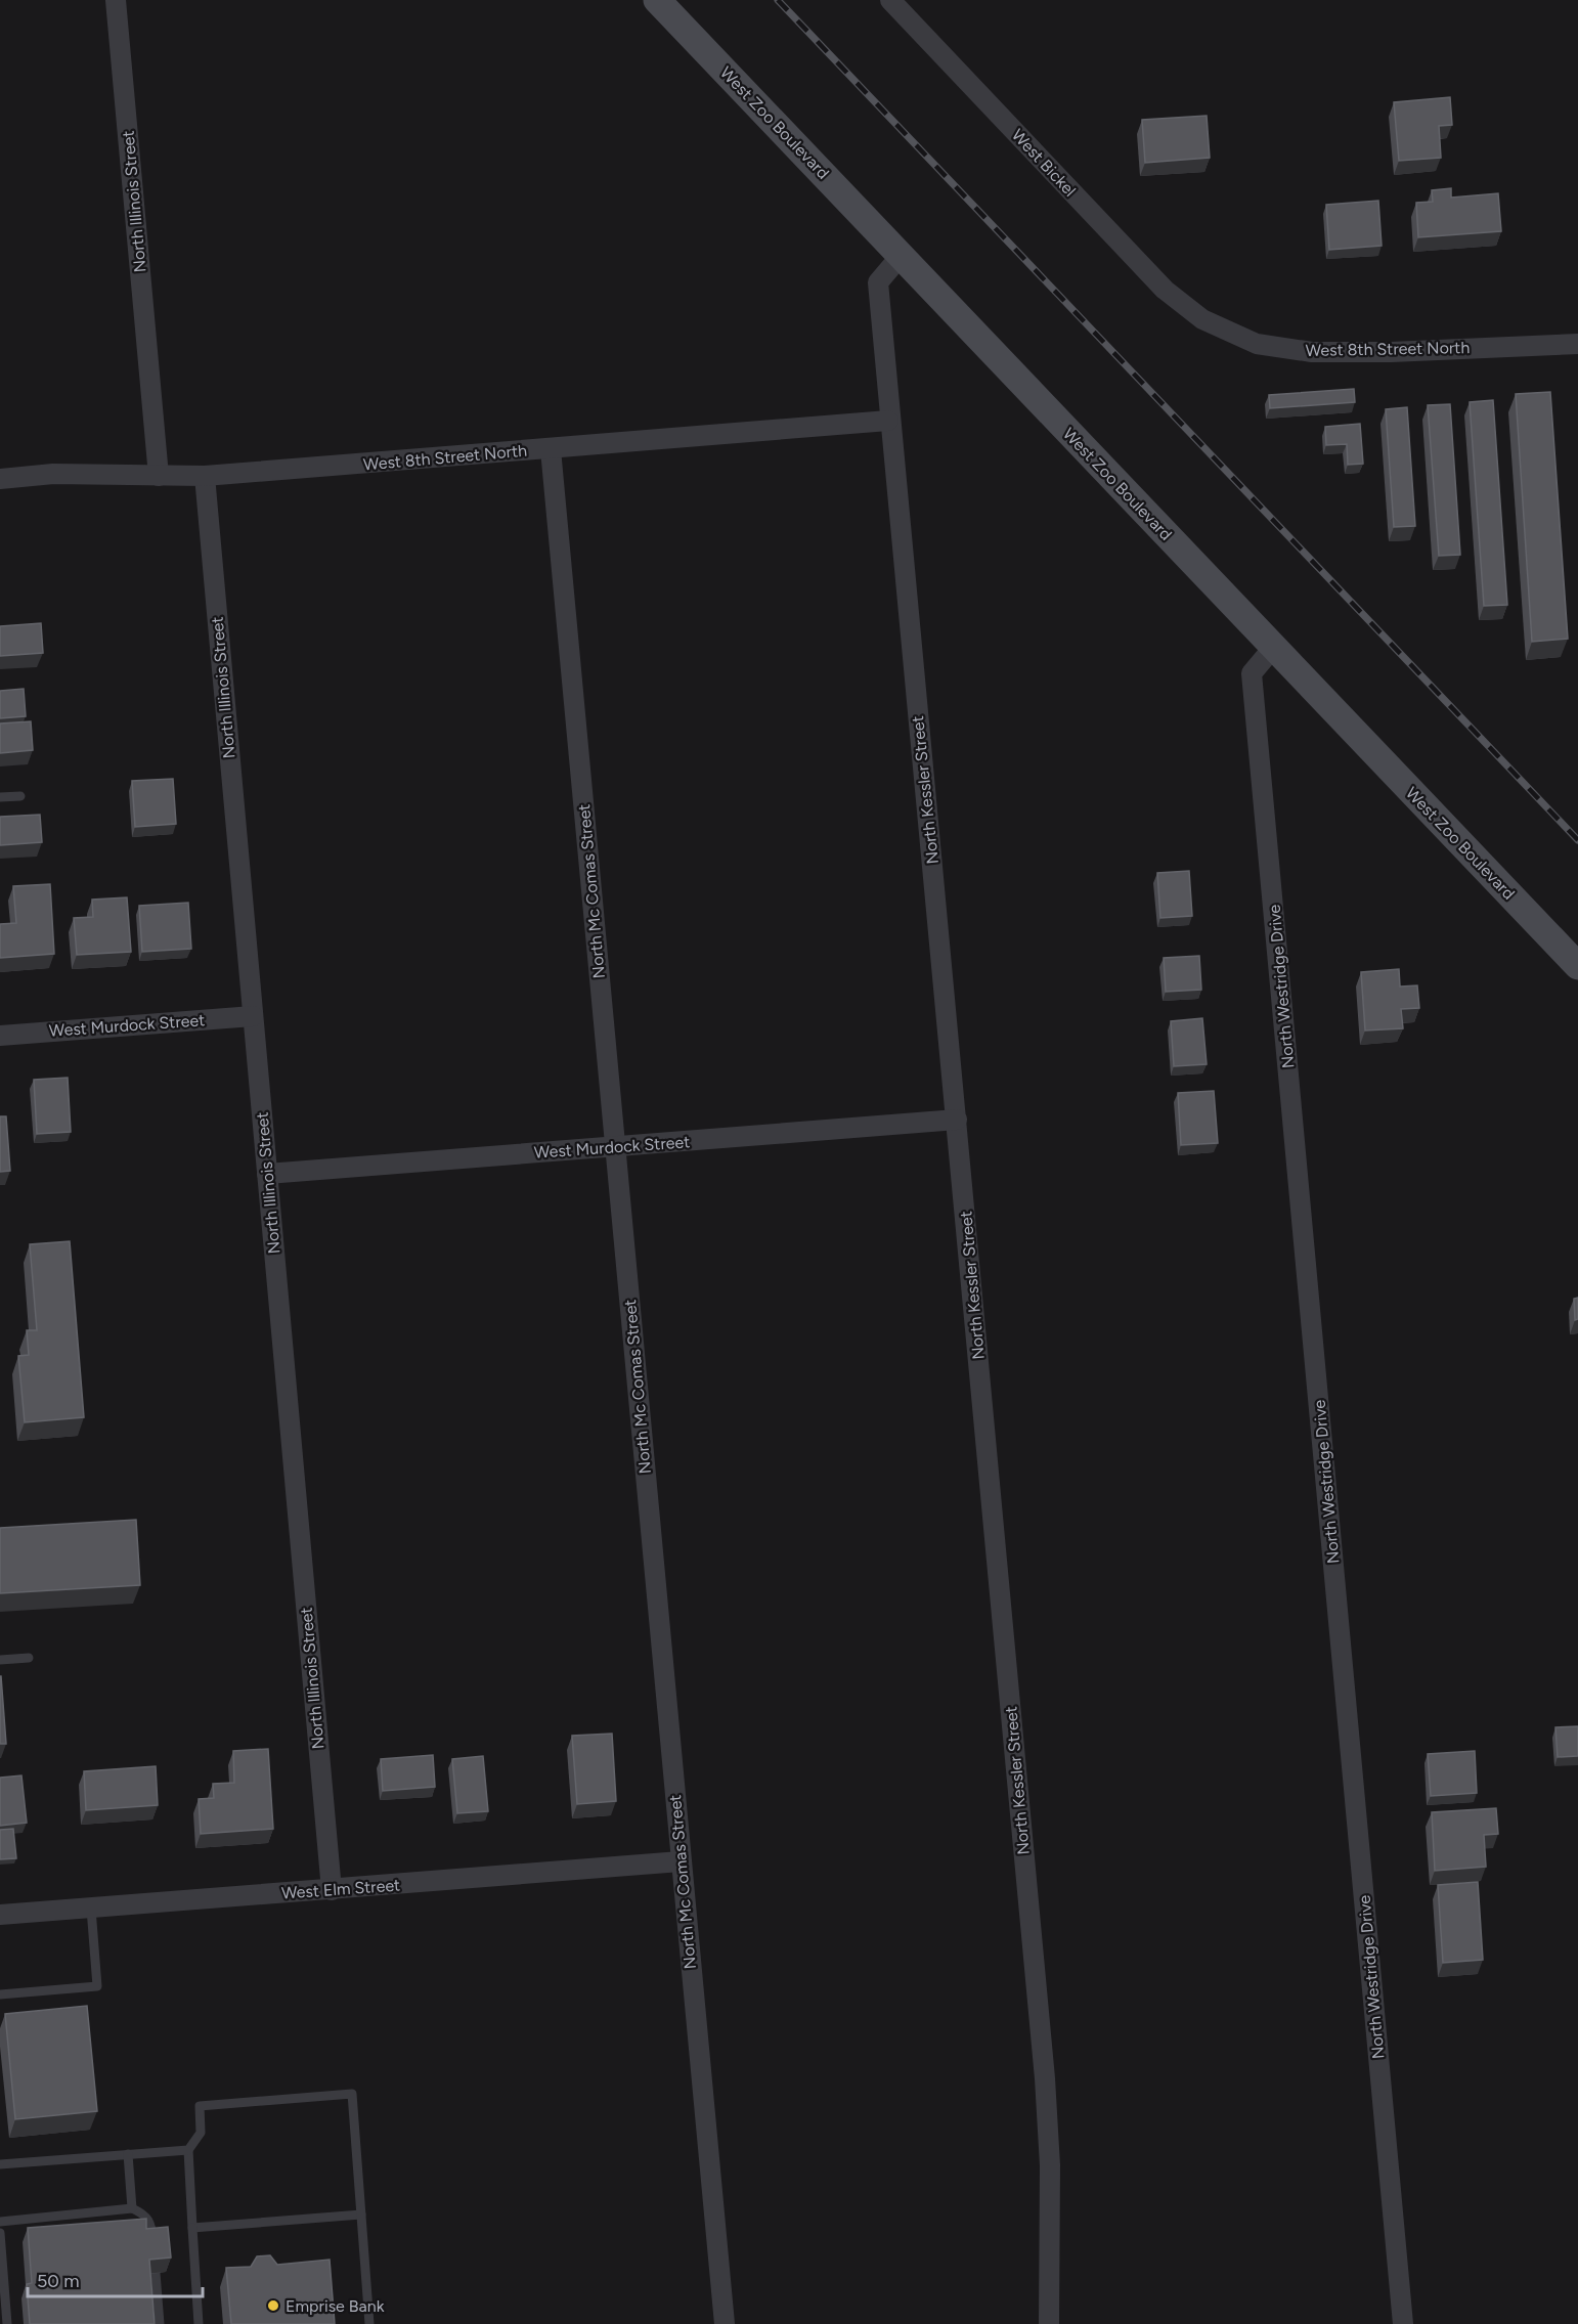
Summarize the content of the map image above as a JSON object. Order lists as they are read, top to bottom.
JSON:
{
  "streets": {
    "main road": ["West Zoo Boulevard"],
    "street": [
      "West Bickel",
      "North Illinois Street",
      "West 8th Street North",
      "North Kessler Street",
      "North Mc Comas Street",
      "North Westridge Drive",
      "West Murdock Street",
      "West Elm Street"
    ]
  },
  "crossings": [
    ["West Zoo Boulevard", "North Kessler Street"],
    ["West Zoo Boulevard", "North Westridge Drive"],
    ["West Bickel", "West 8th Street North"],
    ["North Illinois Street", "West 8th Street North"],
    ["North Illinois Street", "West Murdock Street"],
    ["North Illinois Street", "West Elm Street"],
    ["West 8th Street North", "North Kessler Street"],
    ["West 8th Street North", "North Mc Comas Street"],
    ["North Kessler Street", "West Murdock Street"],
    ["North Mc Comas Street", "West Murdock Street"],
    ["North Mc Comas Street", "West Elm Street"]
  ],
  "places": ["Emprise Bank"],
  "scale_bar": "50 m"
}
